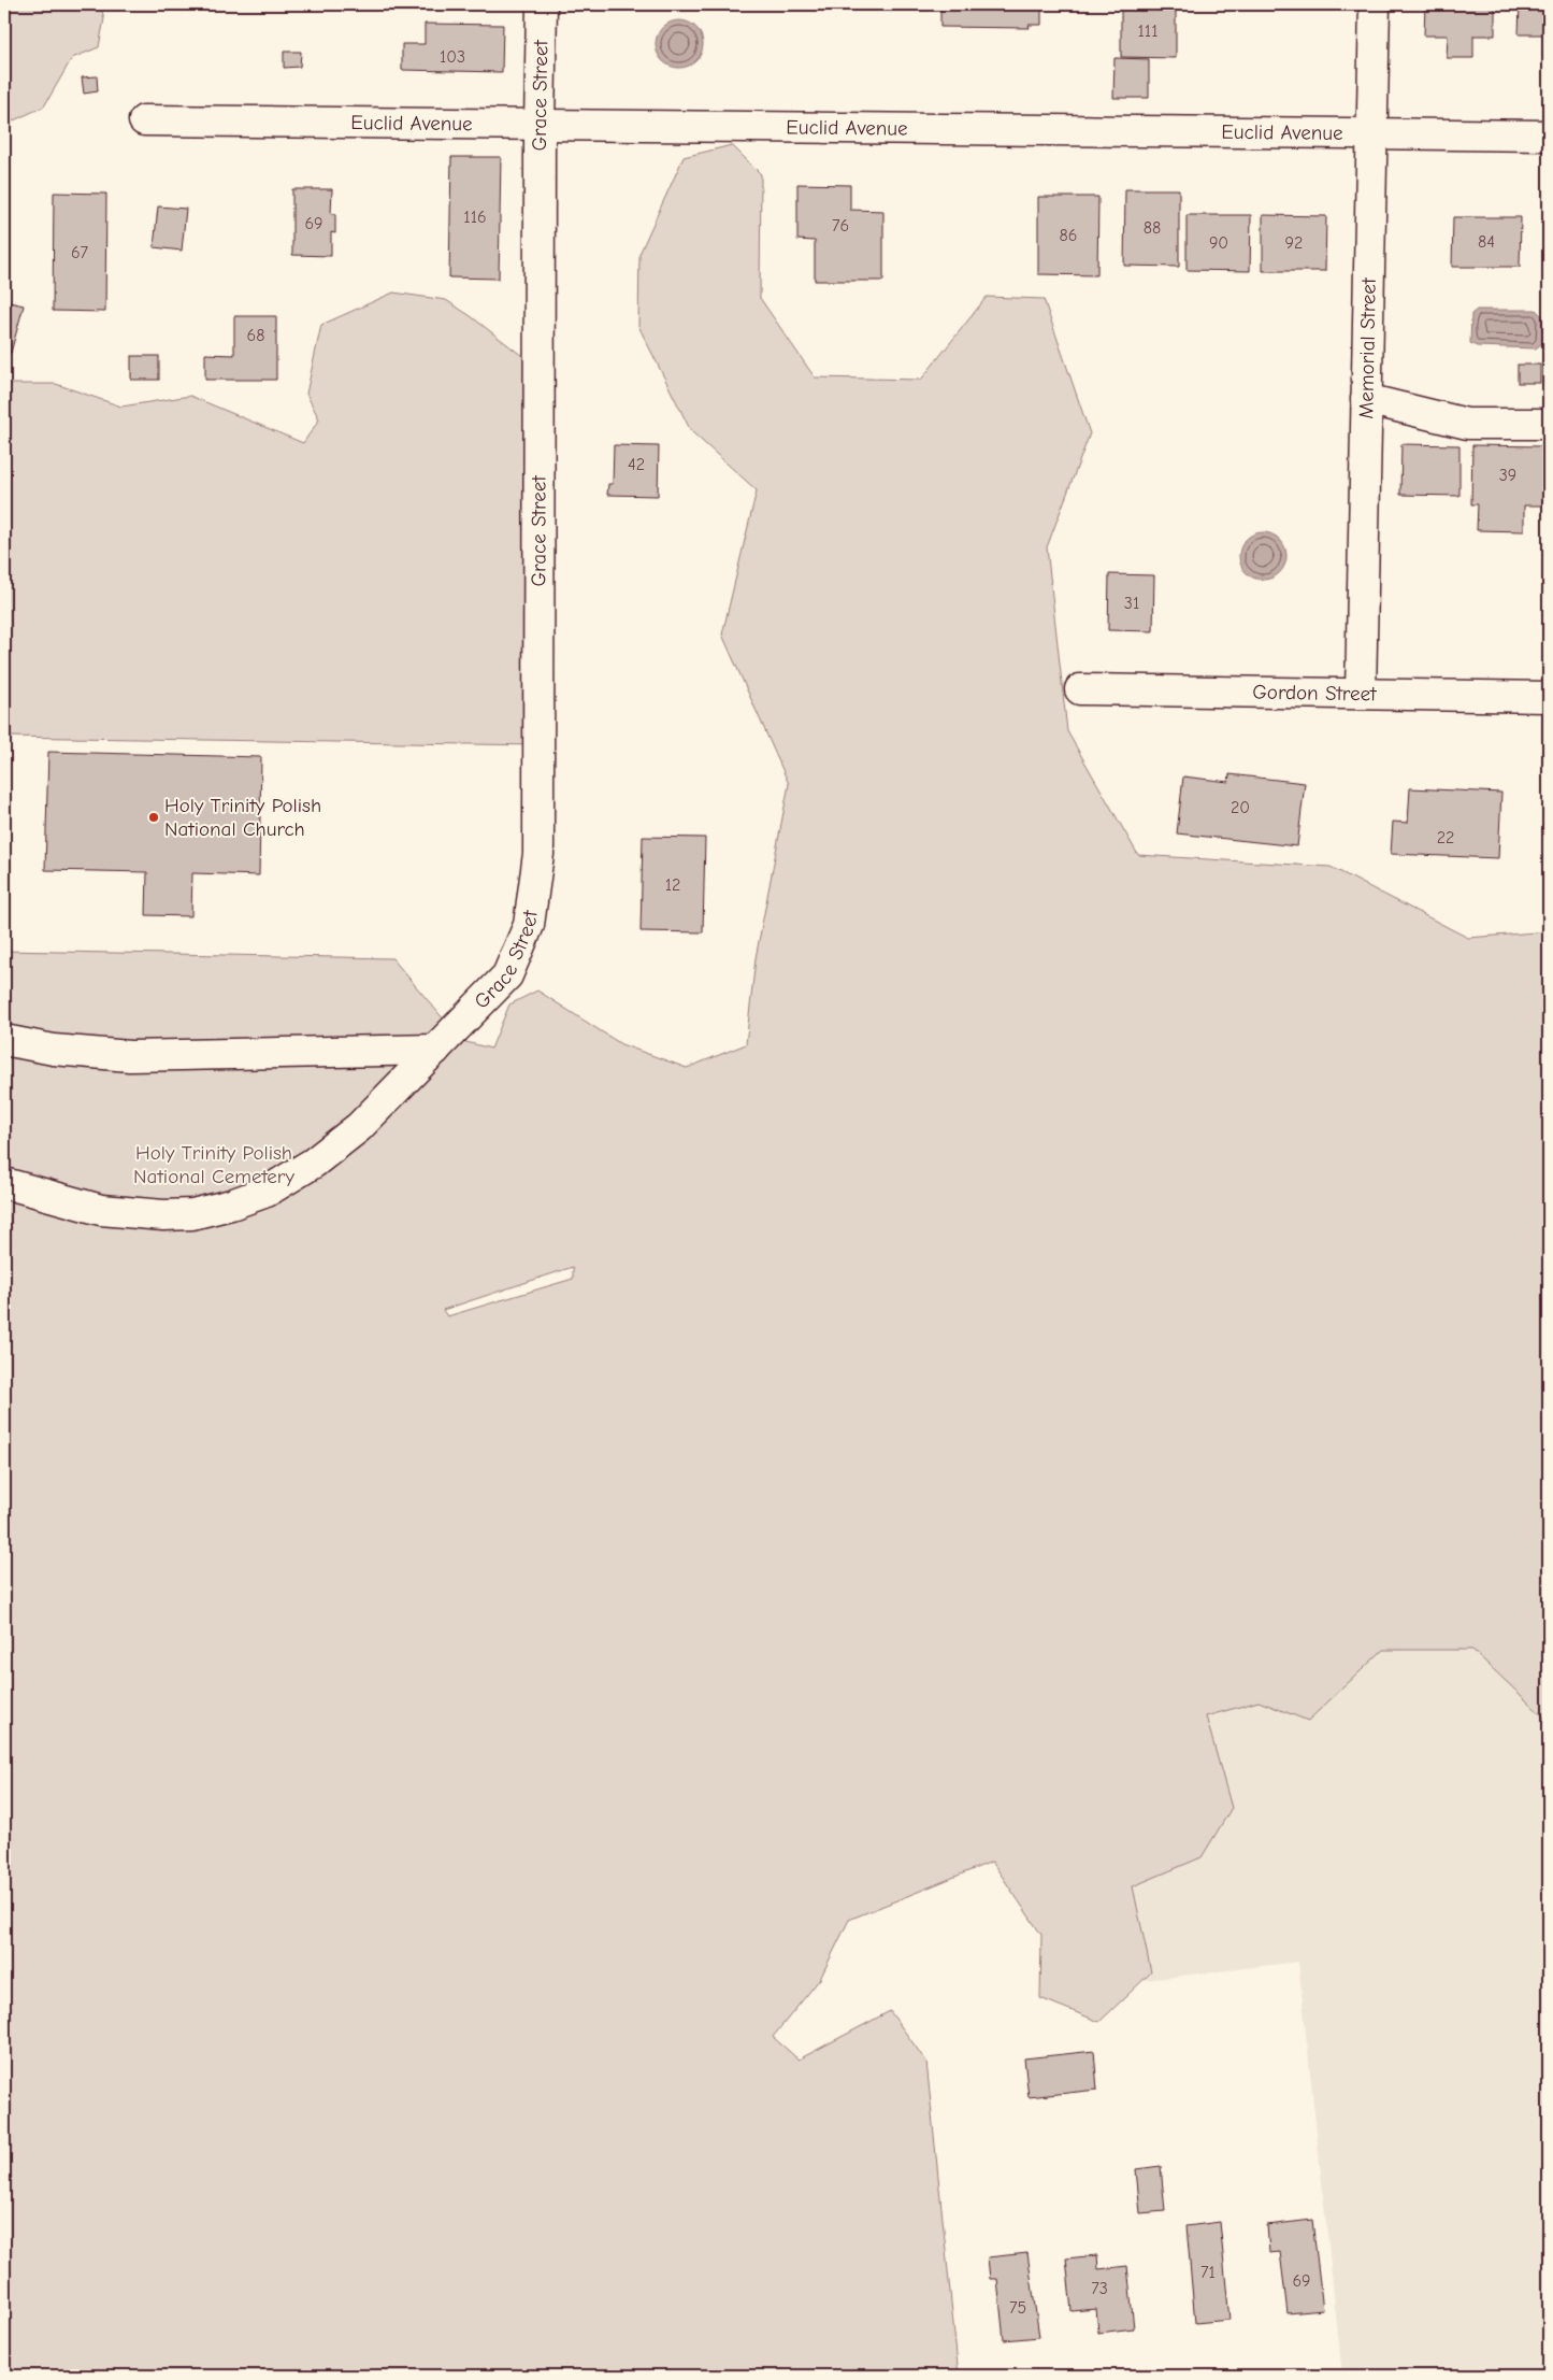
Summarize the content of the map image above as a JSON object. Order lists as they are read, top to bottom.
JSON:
{
  "streets": {
    "street": [
      "Grace Street",
      "Euclid Avenue",
      "Memorial Street",
      "Gordon Street"
    ]
  },
  "crossings": [
    ["Grace Street", "Euclid Avenue"],
    ["Euclid Avenue", "Memorial Street"],
    ["Memorial Street", "Gordon Street"]
  ],
  "parks": ["Holy Trinity Polish National Cemetery"],
  "places": ["Holy Trinity Polish National Church"],
  "house_numbers": [
    "111",
    "103",
    "116",
    "69",
    "76",
    "88",
    "86",
    "84",
    "90",
    "92",
    "67",
    "68",
    "42",
    "39",
    "31",
    "20",
    "22",
    "12",
    "71",
    "69",
    "73",
    "75"
  ]
}
